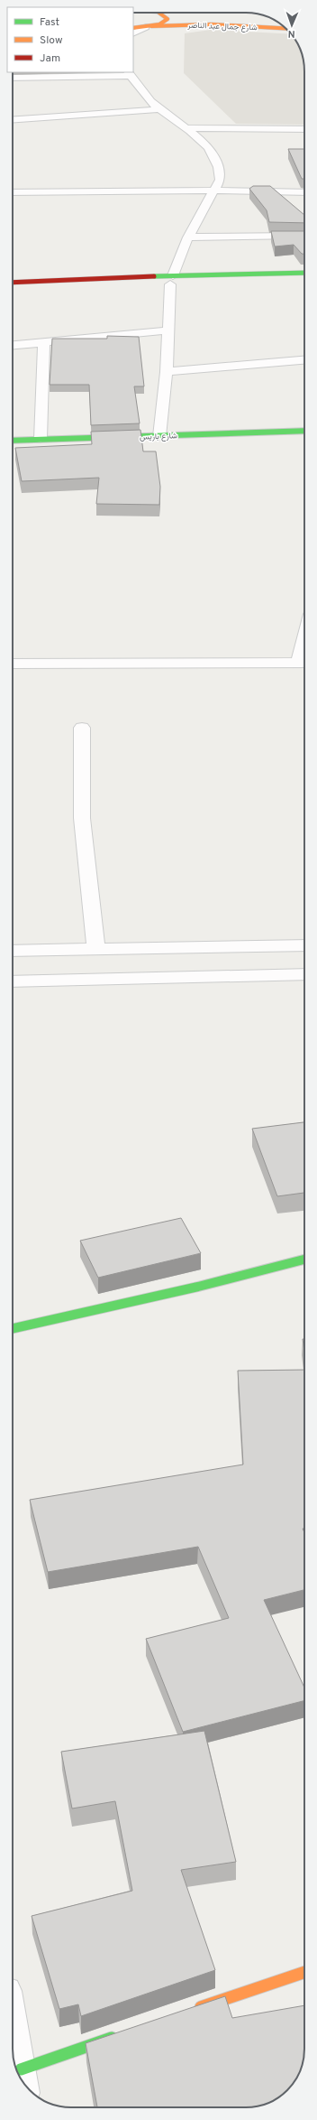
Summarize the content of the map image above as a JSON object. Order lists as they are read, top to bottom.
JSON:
{
  "streets": {
    "street": ["شارع جمال عبد الناصر", "شارع باريس"]
  },
  "legend": ["Fast", "Slow", "Jam"],
  "north": "bottom"
}
